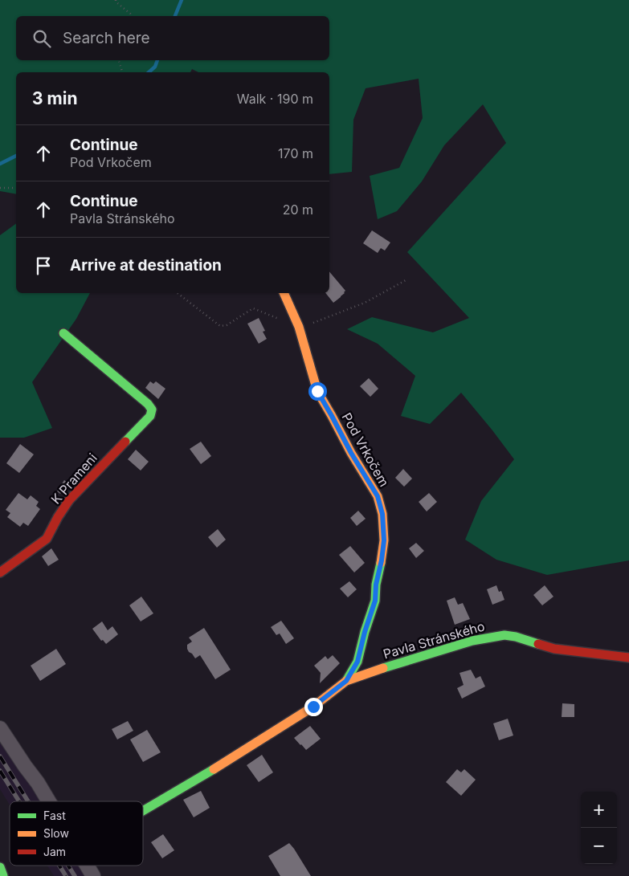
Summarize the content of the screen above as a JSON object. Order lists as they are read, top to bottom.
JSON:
{
  "streets": {
    "street": ["Pod Vrkočem", "K Prameni", "Pavla Stránského"]
  },
  "crossings": [
    ["Pod Vrkočem", "Pavla Stránského"]
  ],
  "legend": ["Fast", "Slow", "Jam"],
  "page": {
    "search": "Search here",
    "heading": ["3 min", "Walk · 190 m"],
    "list": [
      ["Continue", "Pod Vrkočem", "170 m"],
      ["Continue", "Pavla Stránského", "20 m"],
      "Arrive at destination"
    ],
    "map_buttons": ["+", "−"]
  }
}
